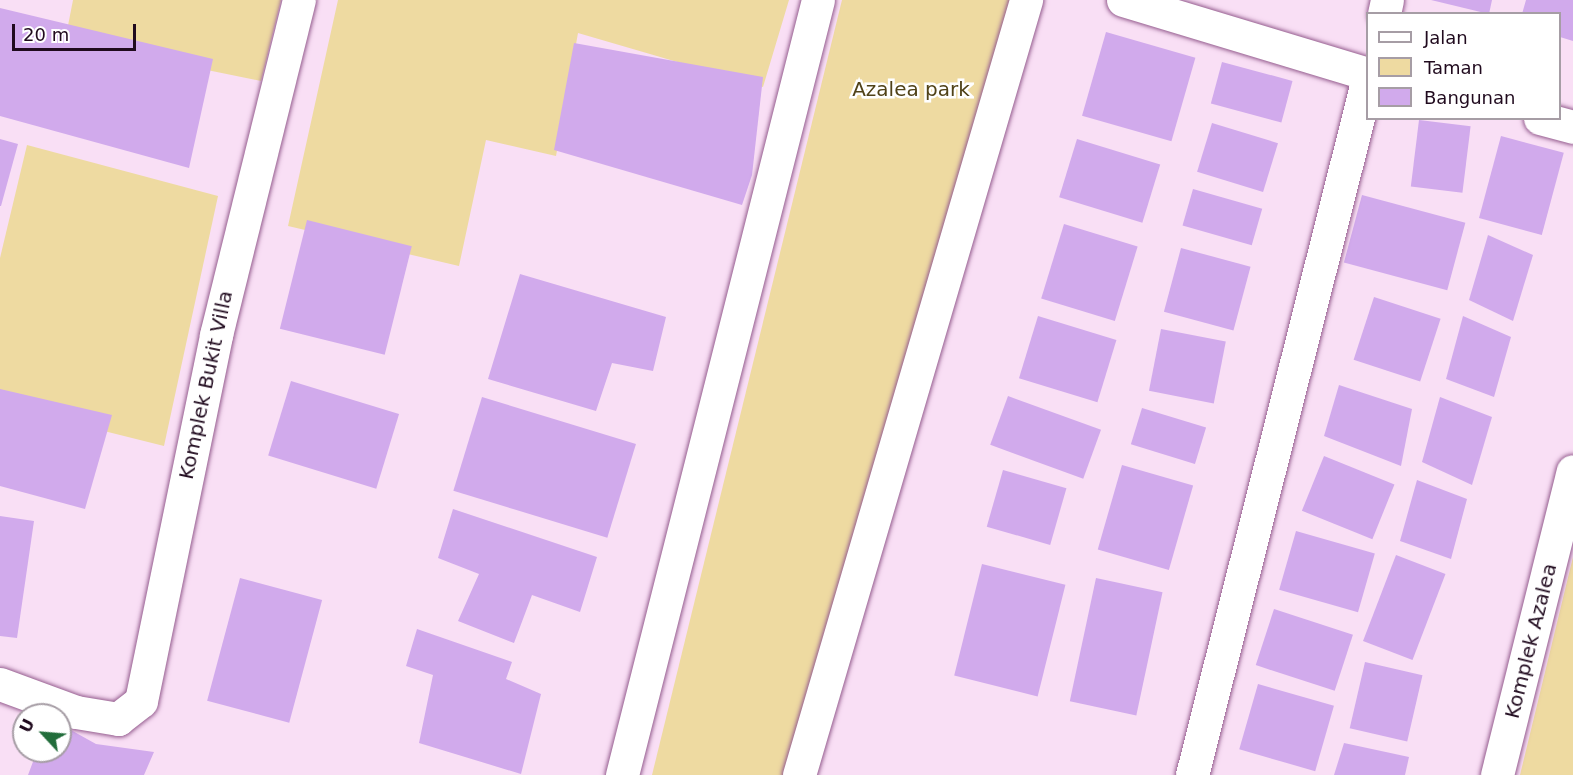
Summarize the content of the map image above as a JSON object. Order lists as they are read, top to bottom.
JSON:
{
  "streets": {
    "street": ["Komplek Bukit Villa", "Komplek Azalea"]
  },
  "parks": ["Azalea park"],
  "legend": ["Jalan", "Taman", "Bangunan"],
  "scale_bar": "20 m",
  "north": "top left"
}
